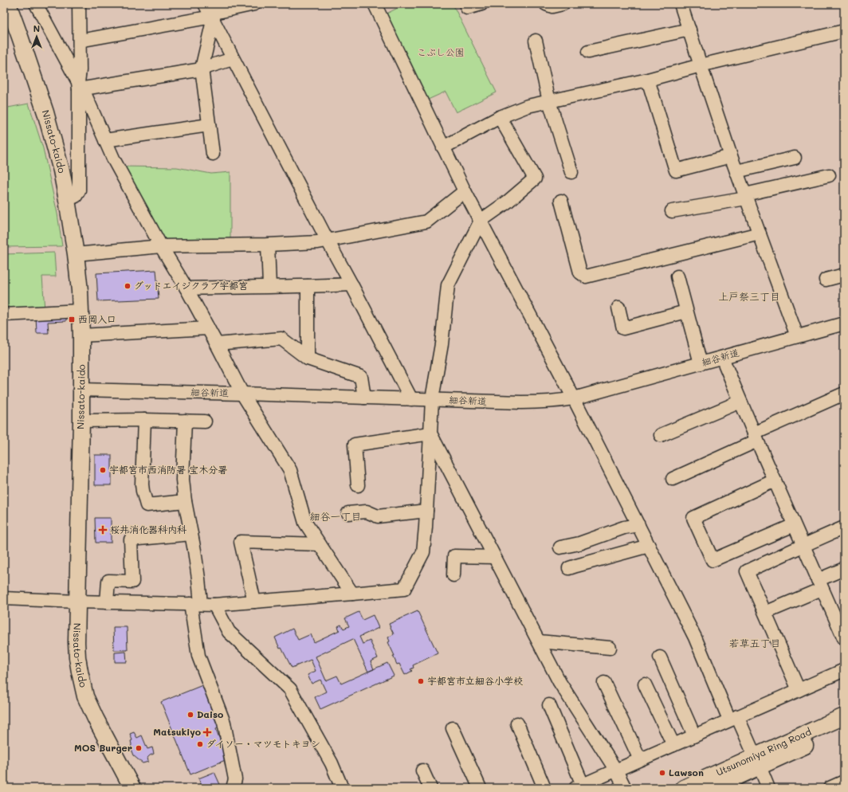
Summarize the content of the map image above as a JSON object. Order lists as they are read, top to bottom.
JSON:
{
  "streets": {
    "main road": ["Nissato-kaido", "Utsunomiya Ring Road"],
    "street": ["細谷新道"]
  },
  "crossings": [
    ["Nissato-kaido", "細谷新道"]
  ],
  "districts": ["上戸祭三丁目", "細谷一丁目", "若草五丁目"],
  "parks": ["こぶし公園"],
  "places": {
    "other": [
      "グッドエイジクラブ宇都宮",
      "宇都宮市西消防署 宝木分署",
      "宇都宮市立細谷小学校",
      "Daiso",
      "ダイソー・マツモトキヨシ",
      "MOS Burger",
      "Lawson"
    ],
    "transit": ["西岡入口"],
    "health": ["桜井消化器科内科", "Matsukiyo"]
  },
  "north": "top"
}
